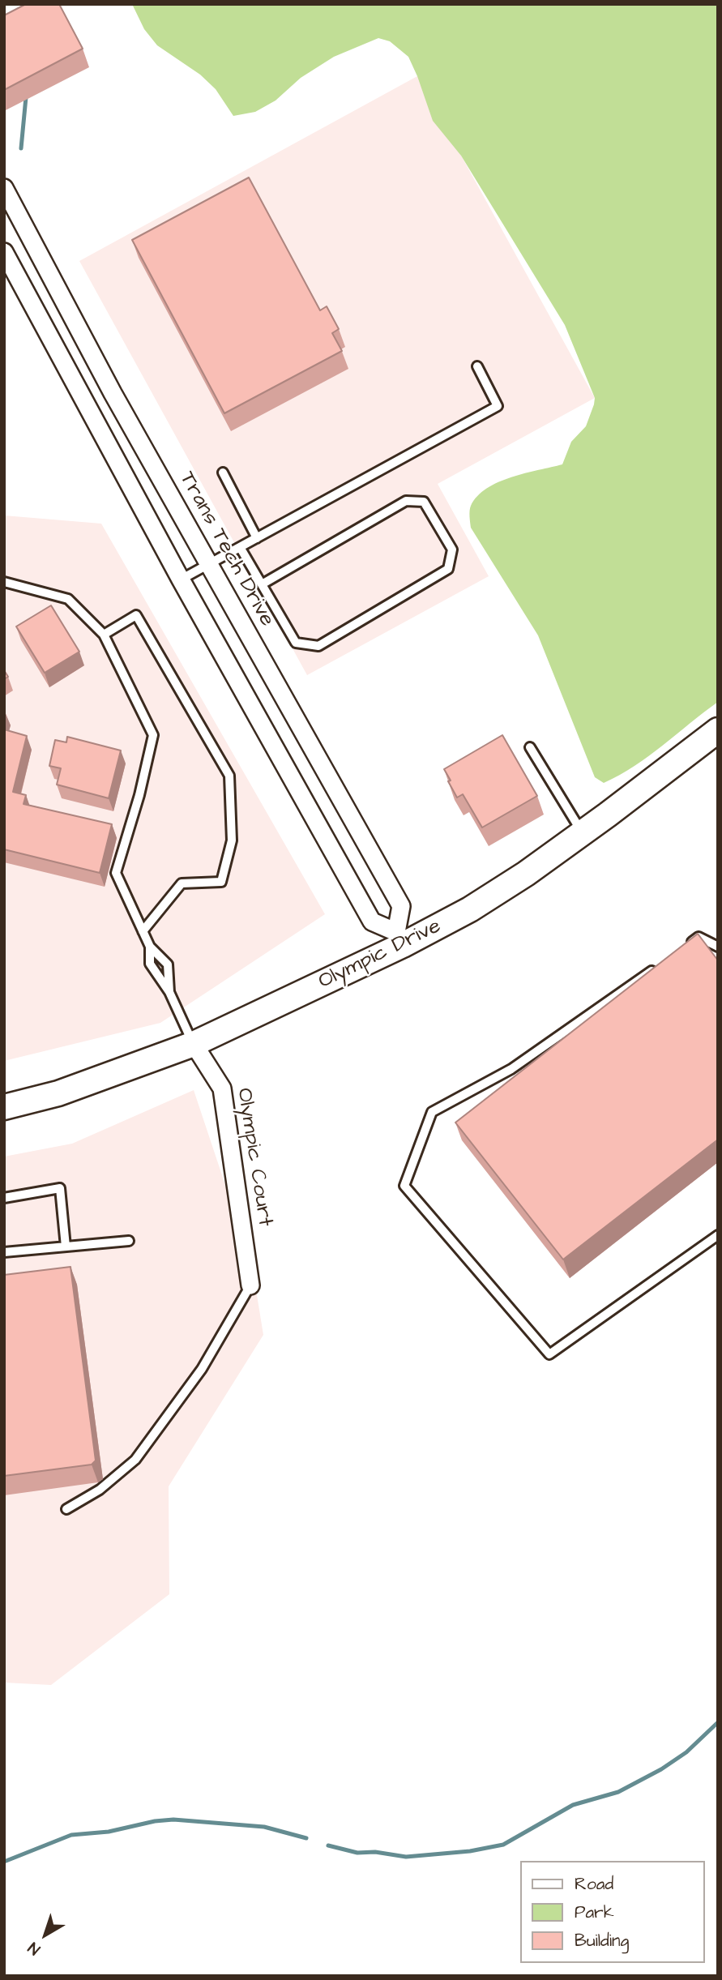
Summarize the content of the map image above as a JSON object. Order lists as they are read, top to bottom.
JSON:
{
  "streets": {
    "street": ["Trans Tech Drive", "Olympic Drive", "Olympic Court"]
  },
  "crossings": [
    ["Trans Tech Drive", "Olympic Drive"],
    ["Olympic Drive", "Olympic Court"]
  ],
  "legend": ["Road", "Park", "Building"],
  "north": "bottom left"
}
